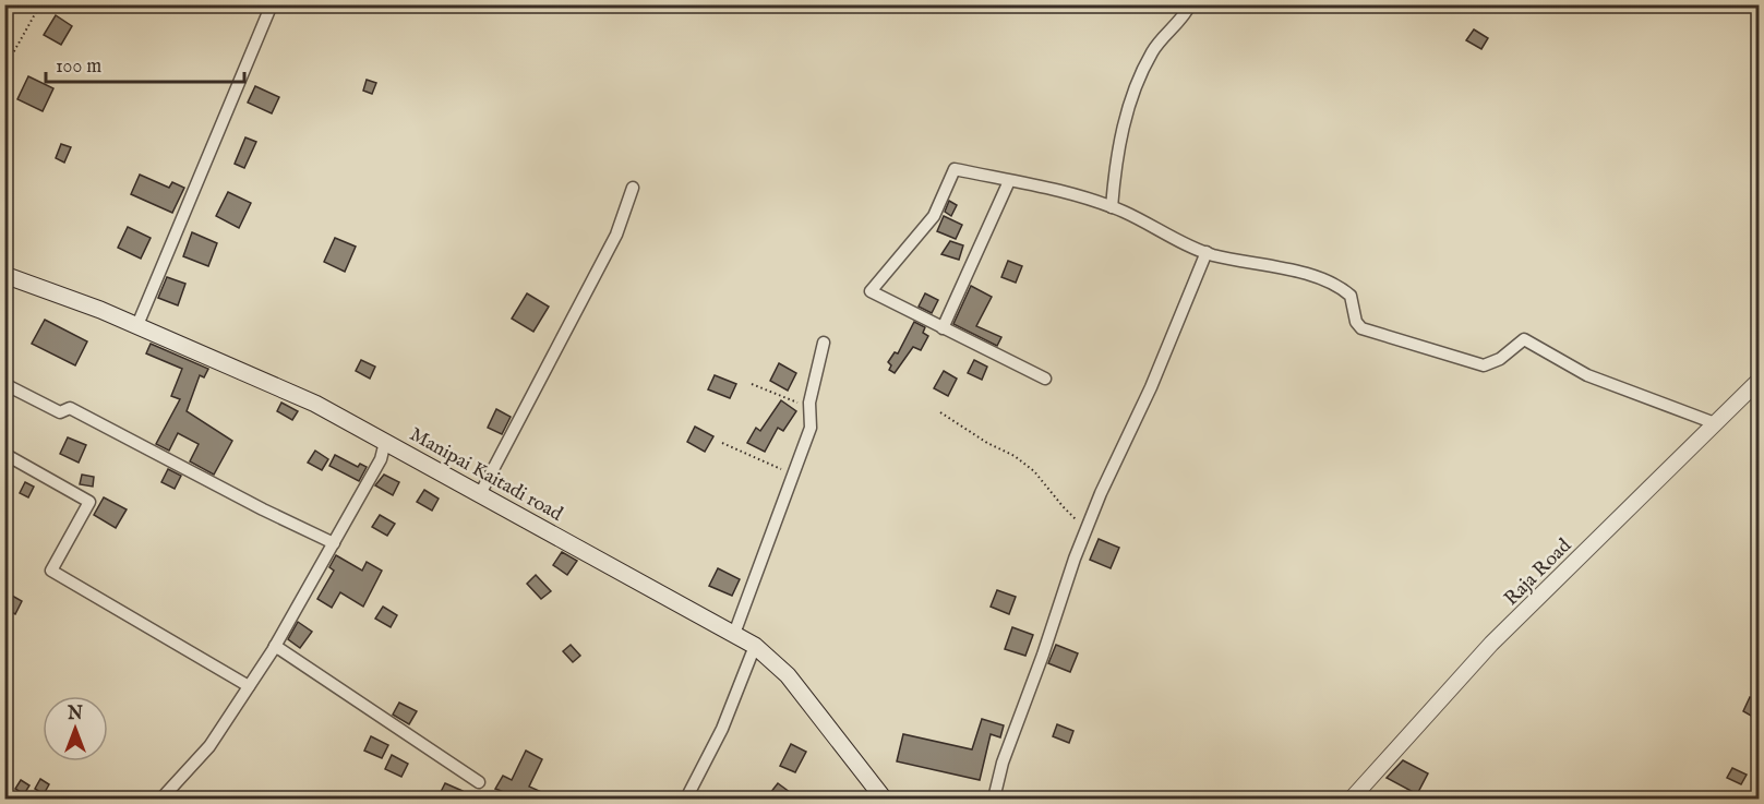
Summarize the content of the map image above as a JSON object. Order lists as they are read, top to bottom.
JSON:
{
  "streets": {
    "main road": ["Manipai Kaitadi road"],
    "street": ["Raja Road"]
  },
  "scale_bar": "100 m",
  "north": "top"
}
